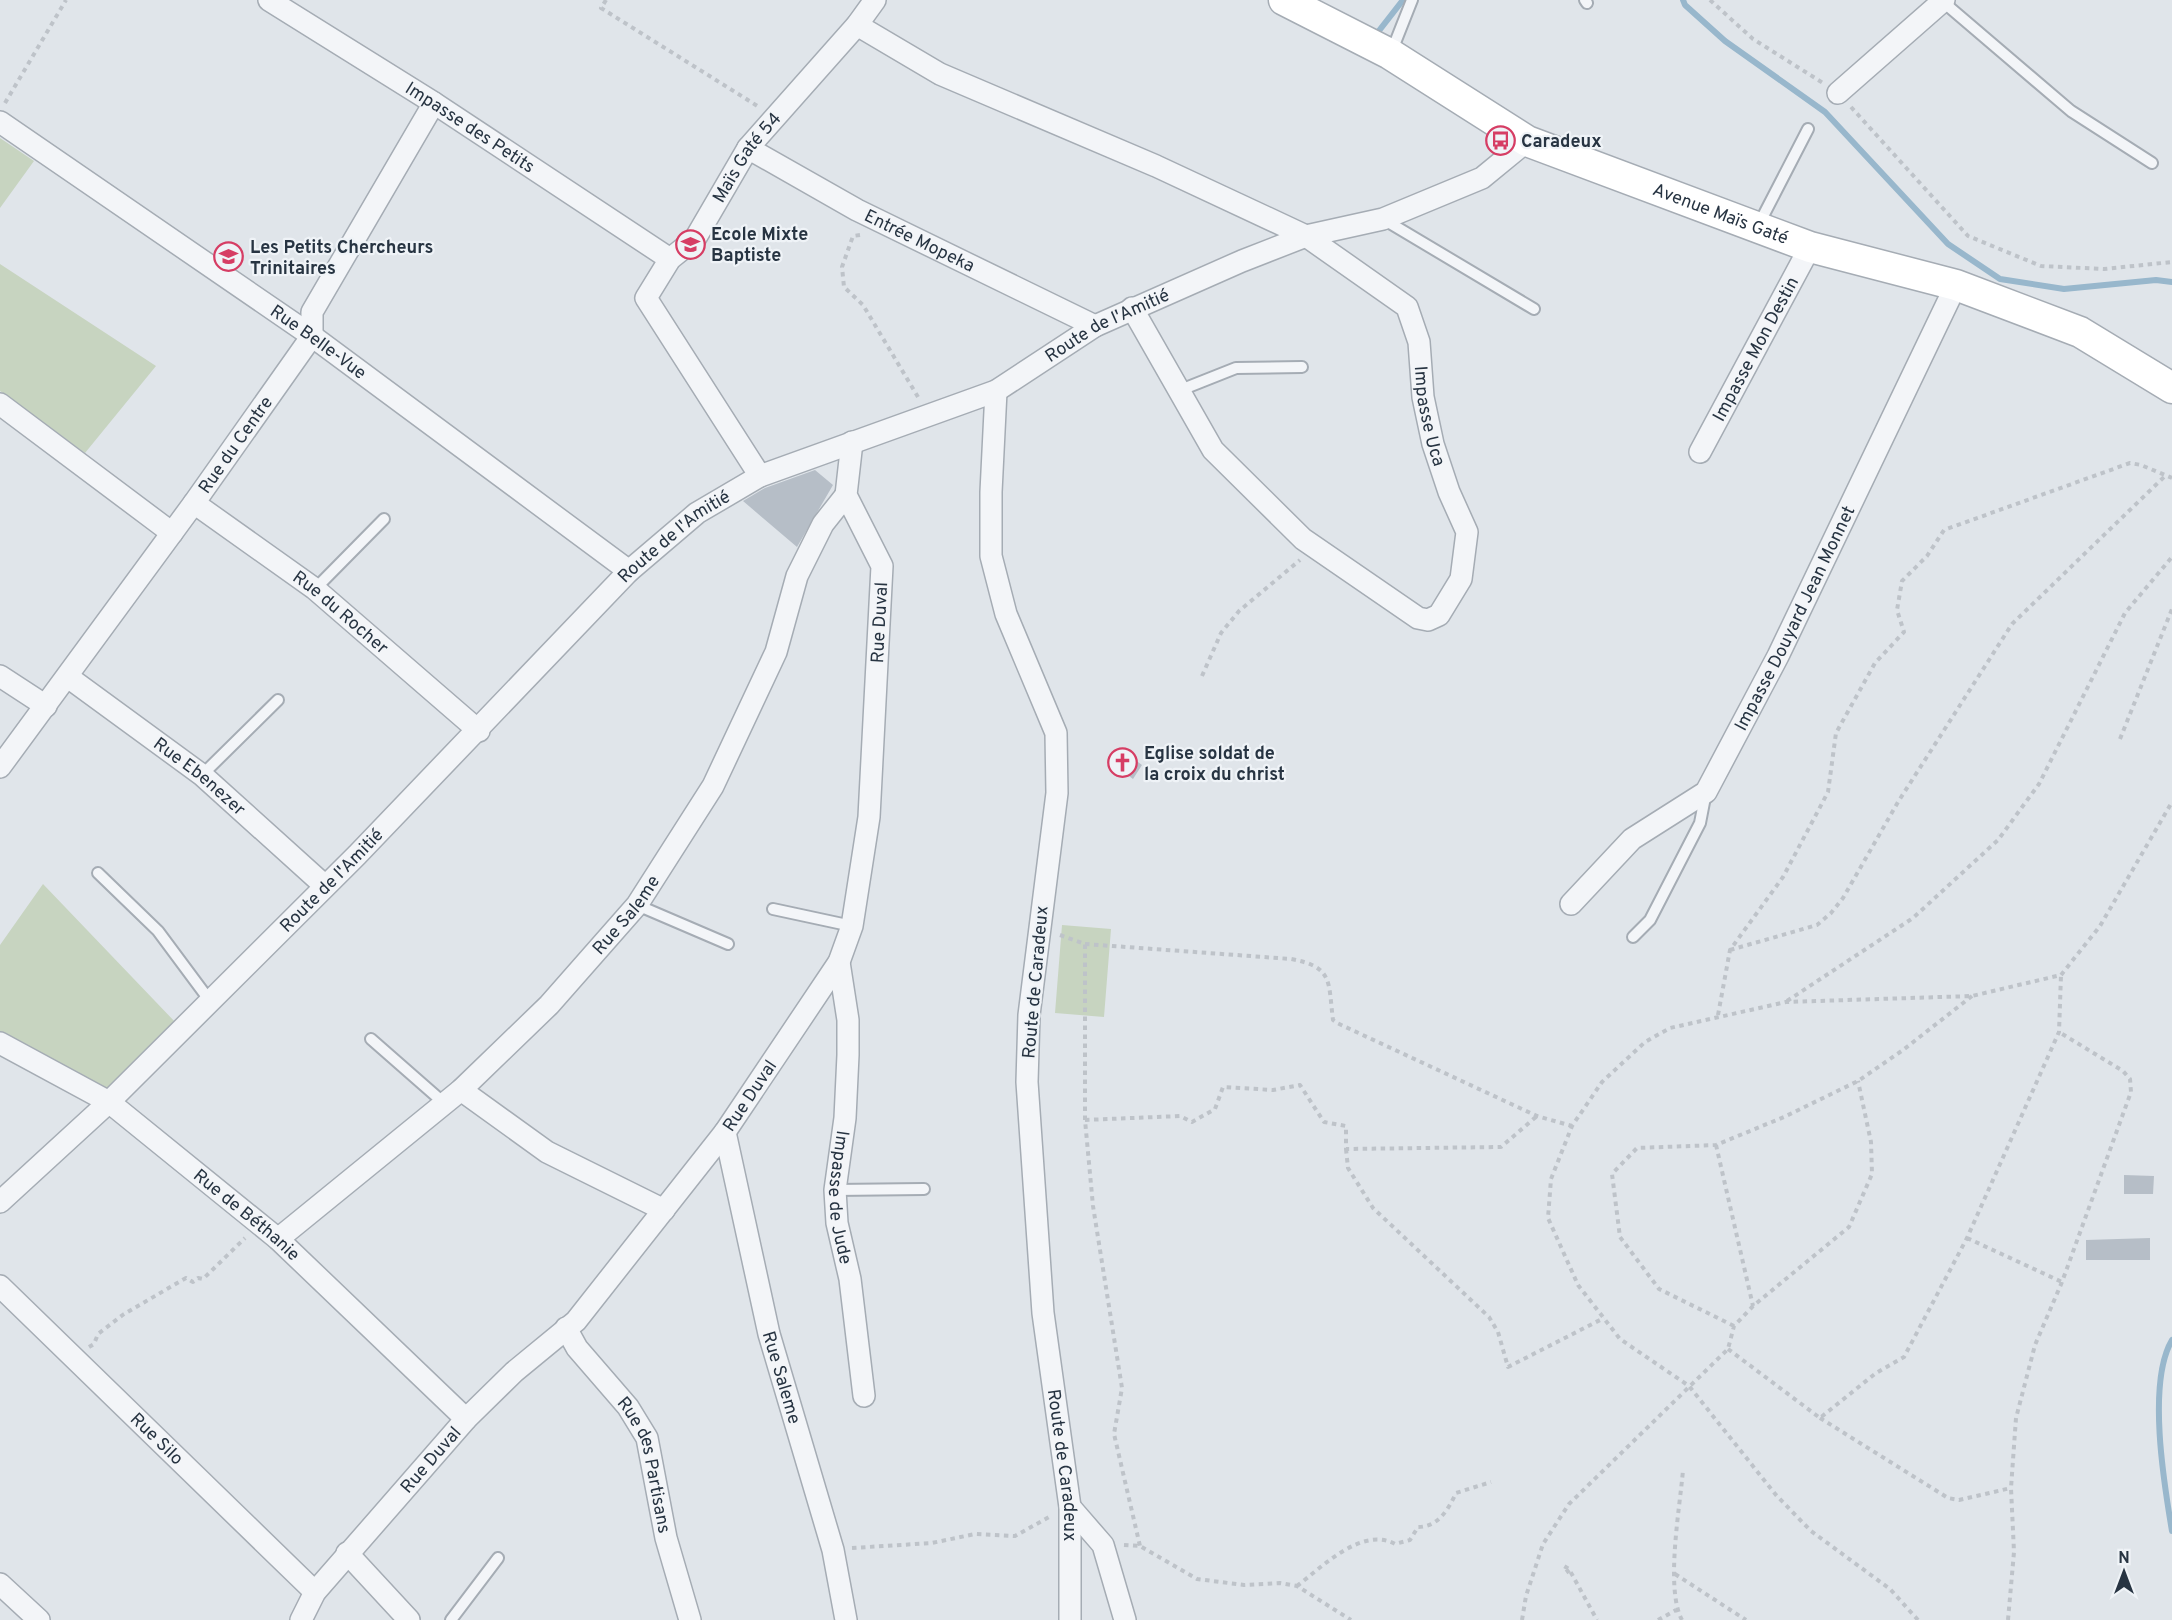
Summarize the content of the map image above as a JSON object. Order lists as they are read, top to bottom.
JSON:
{
  "streets": {
    "street": [
      "Impasse des Petits",
      "Maïs Gaté 54",
      "Avenue Maïs Gaté",
      "Entrée Mopeka",
      "Route de l'Amitié",
      "Rue Belle-Vue",
      "Impasse Mon Destin",
      "Impasse Uca",
      "Rue du Centre",
      "Rue du Rocher",
      "Impasse Douyard Jean Monnet",
      "Rue Duval",
      "Rue Ebenezer",
      "Rue Saleme",
      "Route de Caradeux",
      "Impasse de Jude",
      "Rue de Béthanie",
      "Rue Silo",
      "Rue des Partisans"
    ]
  },
  "crossings": [
    ["Impasse des Petits", "Maïs Gaté 54"],
    ["Impasse des Petits", "Rue du Centre"],
    ["Maïs Gaté 54", "Entrée Mopeka"],
    ["Maïs Gaté 54", "Route de l'Amitié"],
    ["Avenue Maïs Gaté", "Route de l'Amitié"],
    ["Avenue Maïs Gaté", "Impasse Mon Destin"],
    ["Avenue Maïs Gaté", "Impasse Douyard Jean Monnet"],
    ["Entrée Mopeka", "Route de l'Amitié"],
    ["Route de l'Amitié", "Rue Belle-Vue"],
    ["Route de l'Amitié", "Impasse Uca"],
    ["Route de l'Amitié", "Rue du Rocher"],
    ["Route de l'Amitié", "Rue Ebenezer"],
    ["Route de l'Amitié", "Route de Caradeux"],
    ["Route de l'Amitié", "Rue de Béthanie"],
    ["Rue Belle-Vue", "Rue du Centre"],
    ["Rue du Centre", "Rue du Rocher"],
    ["Rue du Centre", "Rue Ebenezer"],
    ["Rue Duval", "Rue Saleme"],
    ["Rue Duval", "Impasse de Jude"],
    ["Rue Duval", "Rue de Béthanie"],
    ["Rue Duval", "Rue Silo"],
    ["Rue Duval", "Rue des Partisans"],
    ["Rue Saleme", "Rue de Béthanie"]
  ],
  "places": {
    "bus stop": ["Caradeux"],
    "school or university": ["Ecole Mixte Baptiste", "Les Petits Chercheurs Trinitaires"],
    "church": ["Eglise soldat de la croix du christ"]
  },
  "north": "top"
}
